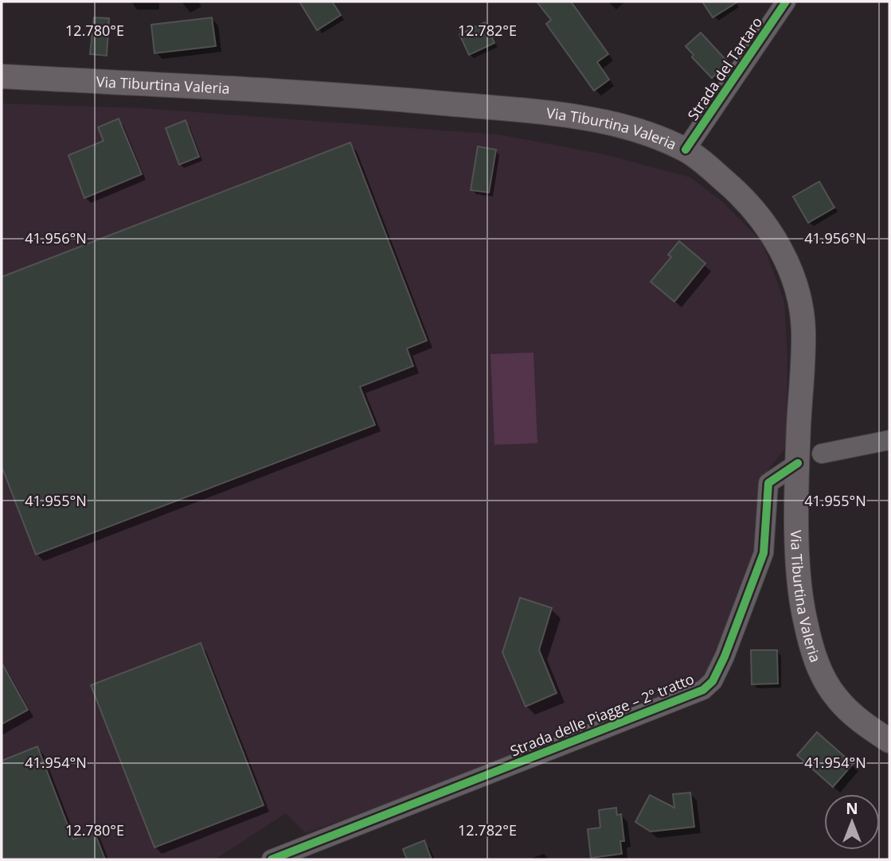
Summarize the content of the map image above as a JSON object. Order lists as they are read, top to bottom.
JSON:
{
  "streets": {
    "main road": ["Via Tiburtina Valeria"],
    "street": ["Strada del Tartaro", "Strada delle Piagge – 2º tratto"]
  },
  "crossings": [
    ["Strada del Tartaro", "Via Tiburtina Valeria"],
    ["Via Tiburtina Valeria", "Strada delle Piagge – 2º tratto"]
  ],
  "north": "top",
  "coordinates": [
    "12.780°E",
    "12.782°E",
    "41.956°N",
    "41.955°N",
    "41.954°N"
  ]
}
